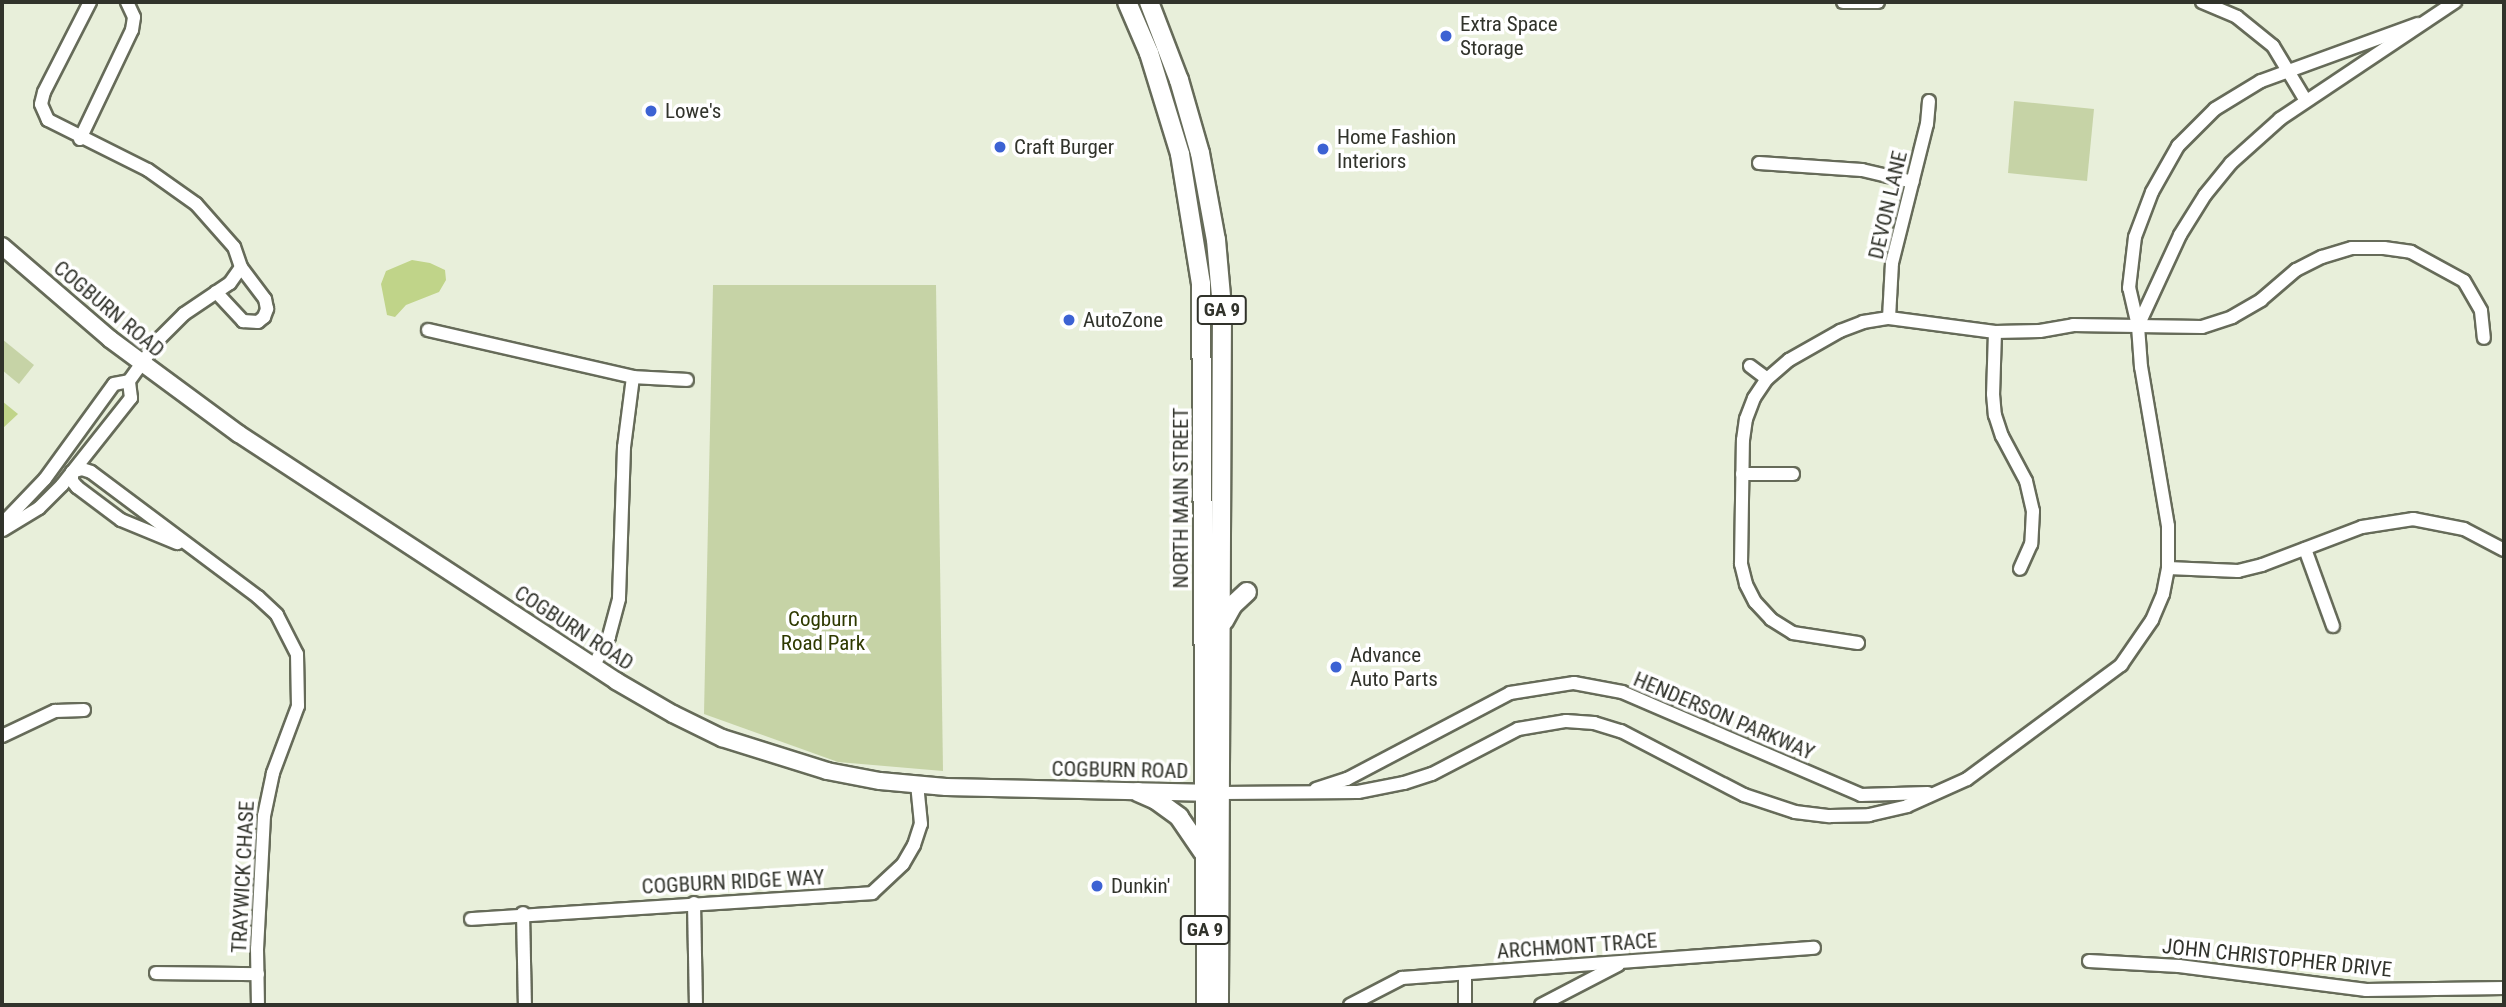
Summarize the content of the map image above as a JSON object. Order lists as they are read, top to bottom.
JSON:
{
  "streets": {
    "main road": ["GA 9", "NORTH MAIN STREET"],
    "street": [
      "DEVON LANE",
      "COGBURN ROAD",
      "HENDERSON PARKWAY",
      "TRAYWICK CHASE",
      "COGBURN RIDGE WAY",
      "ARCHMONT TRACE",
      "JOHN CHRISTOPHER DRIVE"
    ]
  },
  "crossings": [
    ["COGBURN ROAD", "NORTH MAIN STREET"],
    ["COGBURN ROAD", "HENDERSON PARKWAY"],
    ["COGBURN ROAD", "COGBURN RIDGE WAY"],
    ["NORTH MAIN STREET", "HENDERSON PARKWAY"]
  ],
  "parks": ["Cogburn Road Park"],
  "places": [
    "Extra Space Storage",
    "Lowe's",
    "Craft Burger",
    "Home Fashion Interiors",
    "AutoZone",
    "Advance Auto Parts",
    "Dunkin'"
  ]
}
